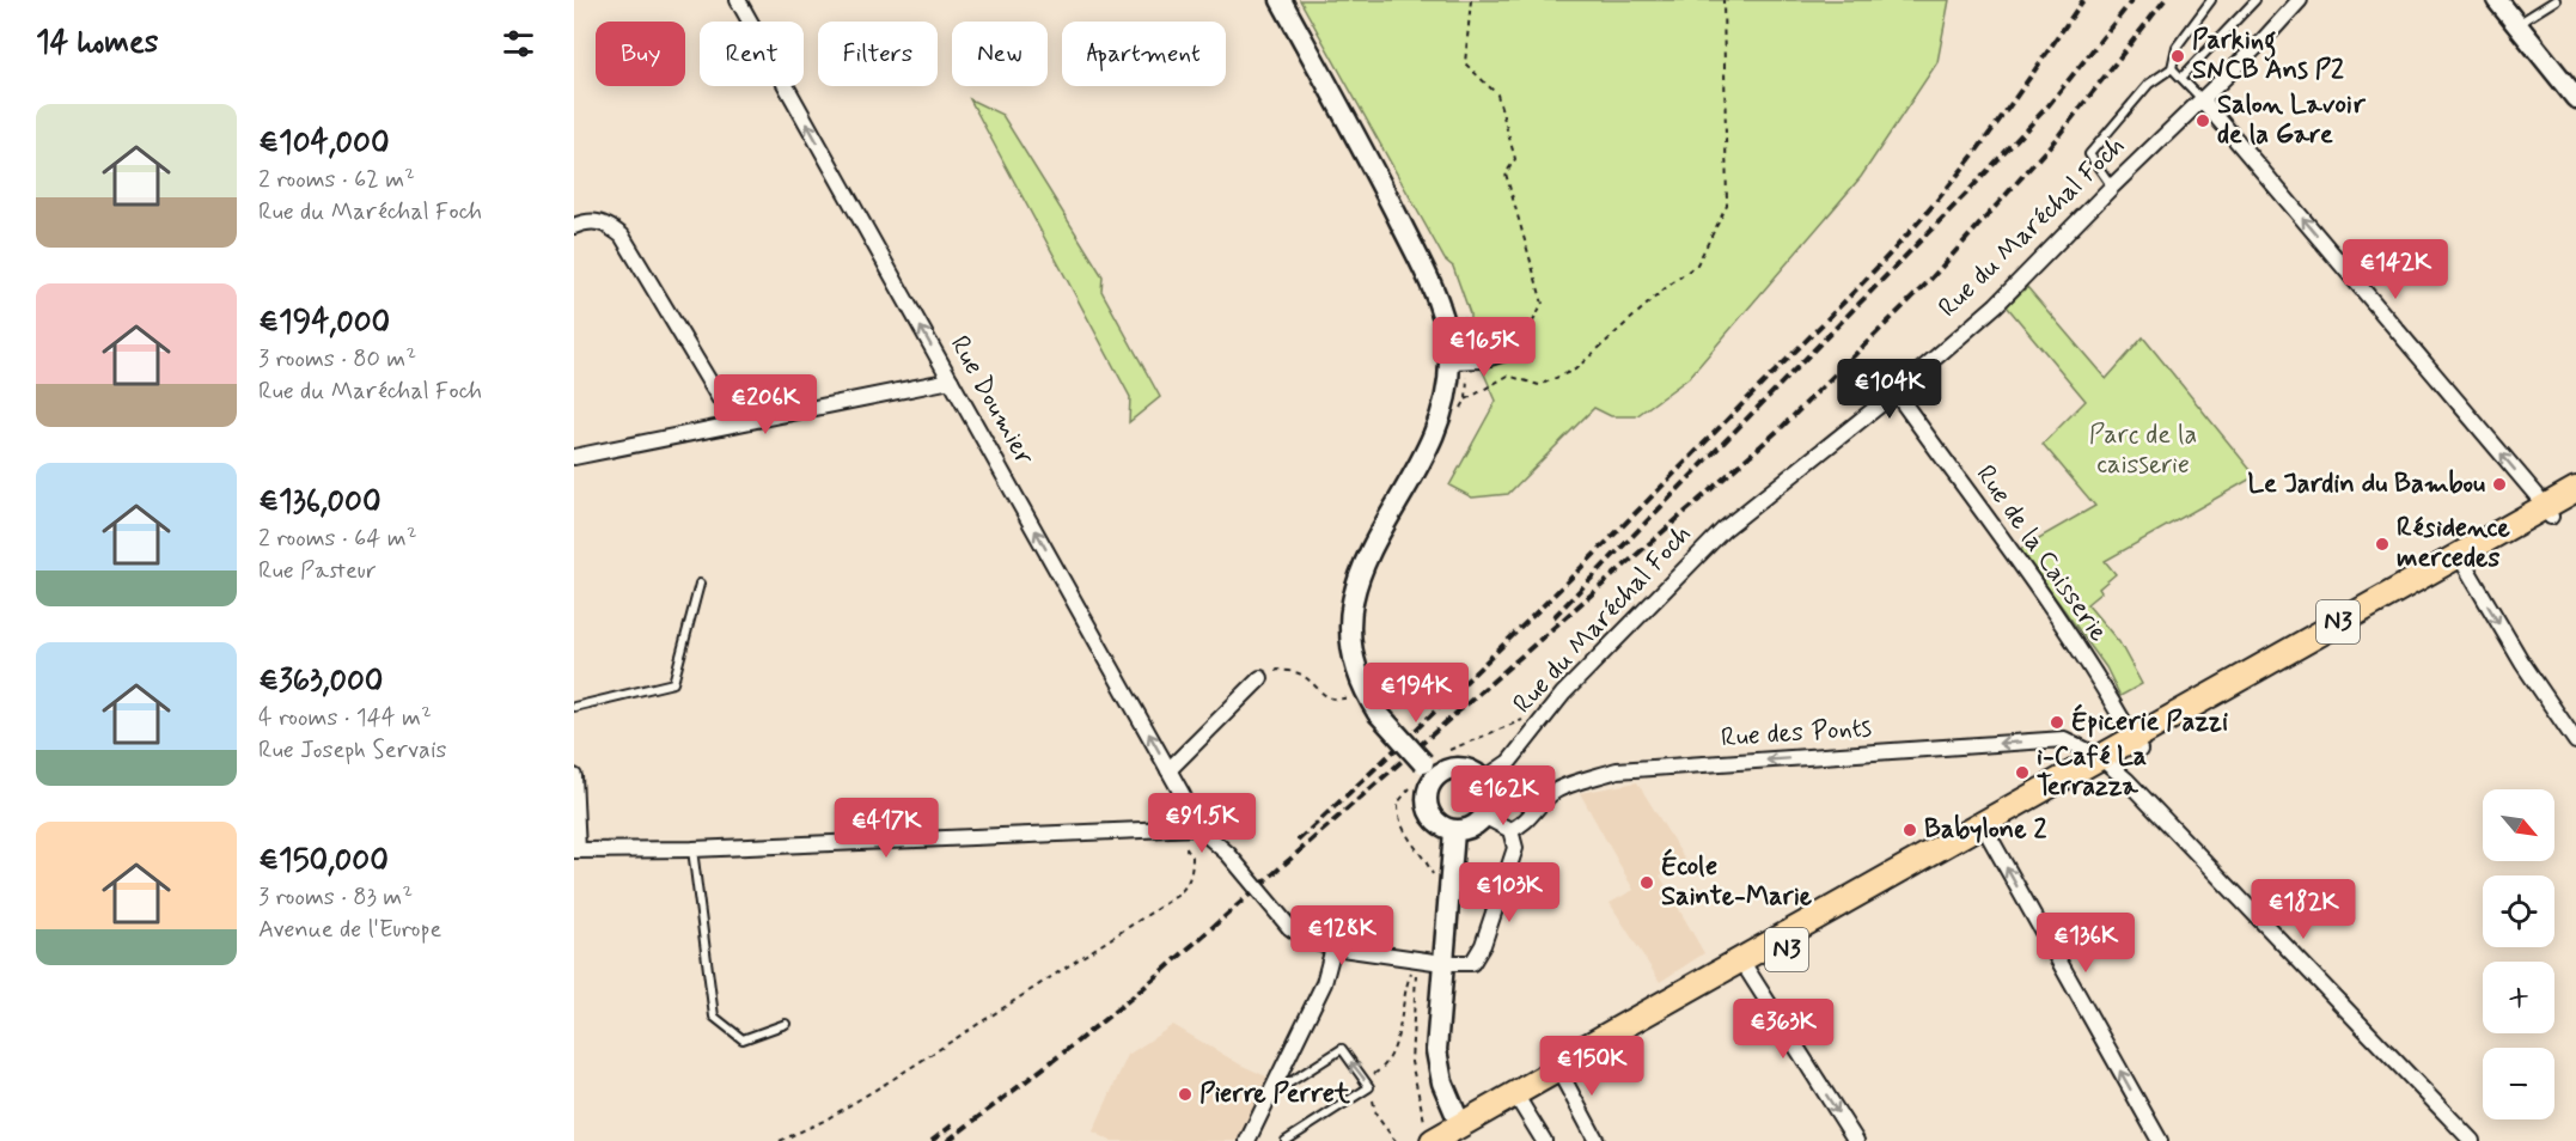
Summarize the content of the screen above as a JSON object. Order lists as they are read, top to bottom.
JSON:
{
  "streets": {
    "main road": ["N3"],
    "street": [
      "Rue du Maréchal Foch",
      "Rue Doumier",
      "Rue de la Caisserie",
      "Rue des Ponts"
    ]
  },
  "crossings": [
    ["Rue du Maréchal Foch", "Rue de la Caisserie"],
    ["Rue de la Caisserie", "N3"],
    ["N3", "Rue des Ponts"]
  ],
  "one_way": ["Rue Doumier", "Rue des Ponts"],
  "parks": ["Parc de la caisserie"],
  "places": [
    "Parking SNCB Ans P2",
    "Salon Lavoir de la Gare",
    "Le Jardin du Bambou",
    "Résidence mercedes",
    "Épicerie Pazzi",
    "i-Café La Terrazza",
    "Babylone 2",
    "École Sainte-Marie",
    "Pierre Perret"
  ],
  "north": "bottom right",
  "page": {
    "heading": "14 homes",
    "chip": [
      "Buy",
      "Rent",
      "Filters",
      "New",
      "Apartment"
    ],
    "list": [
      {
        "name": "€104,000",
        "note": "2 rooms · 62 m² · Rue du Maréchal Foch"
      },
      {
        "name": "€194,000",
        "note": "3 rooms · 80 m² · Rue du Maréchal Foch"
      },
      {
        "name": "€136,000",
        "note": "2 rooms · 64 m² · Rue Pasteur"
      },
      {
        "name": "€363,000",
        "note": "4 rooms · 144 m² · Rue Joseph Servais"
      },
      {
        "name": "€150,000",
        "note": "3 rooms · 83 m² · Avenue de l'Europe"
      }
    ],
    "price": [
      "€142K",
      "€165K",
      "€104K",
      "€206K",
      "€194K",
      "€162K",
      "€91.5K",
      "€417K",
      "€103K",
      "€182K",
      "€128K",
      "€136K",
      "€363K",
      "€150K"
    ],
    "map_buttons": ["+", "−"]
  }
}
